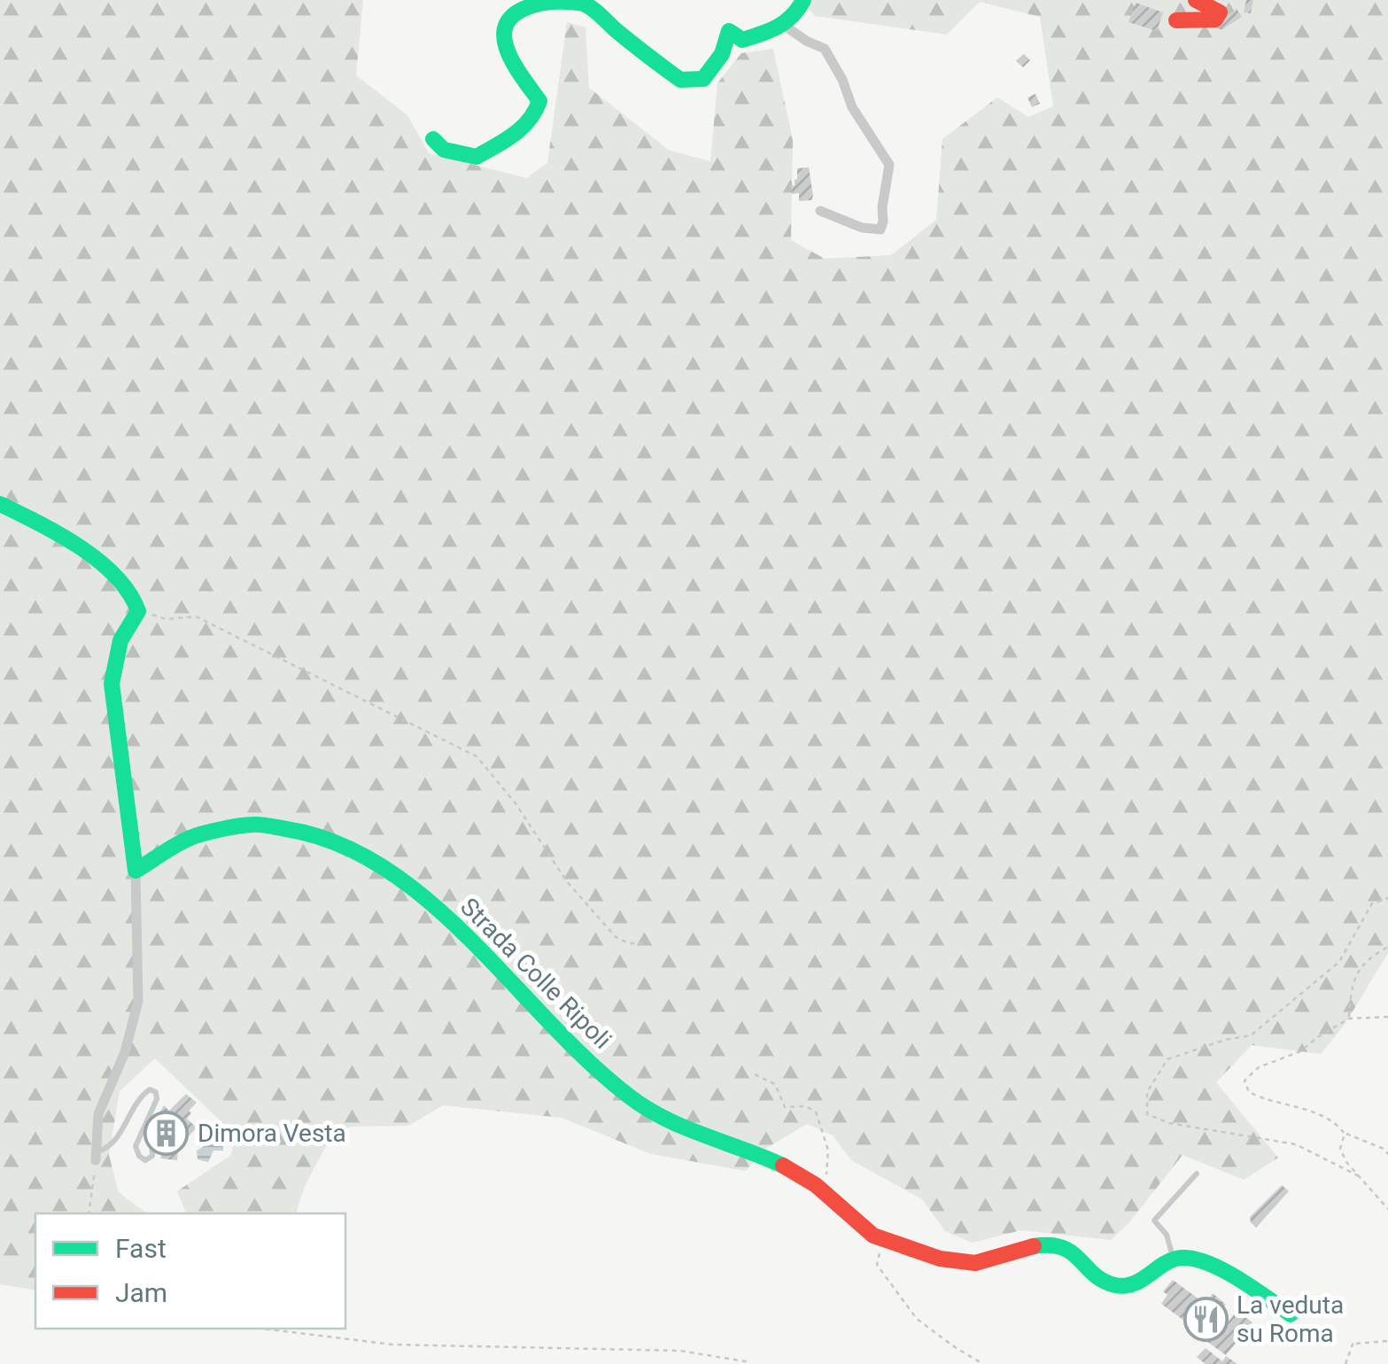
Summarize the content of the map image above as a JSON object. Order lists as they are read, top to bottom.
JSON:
{
  "streets": {
    "street": ["Strada Colle Ripoli"]
  },
  "places": {
    "building": ["Dimora Vesta"],
    "restaurant": ["La veduta su Roma"]
  },
  "legend": ["Fast", "Jam"]
}
